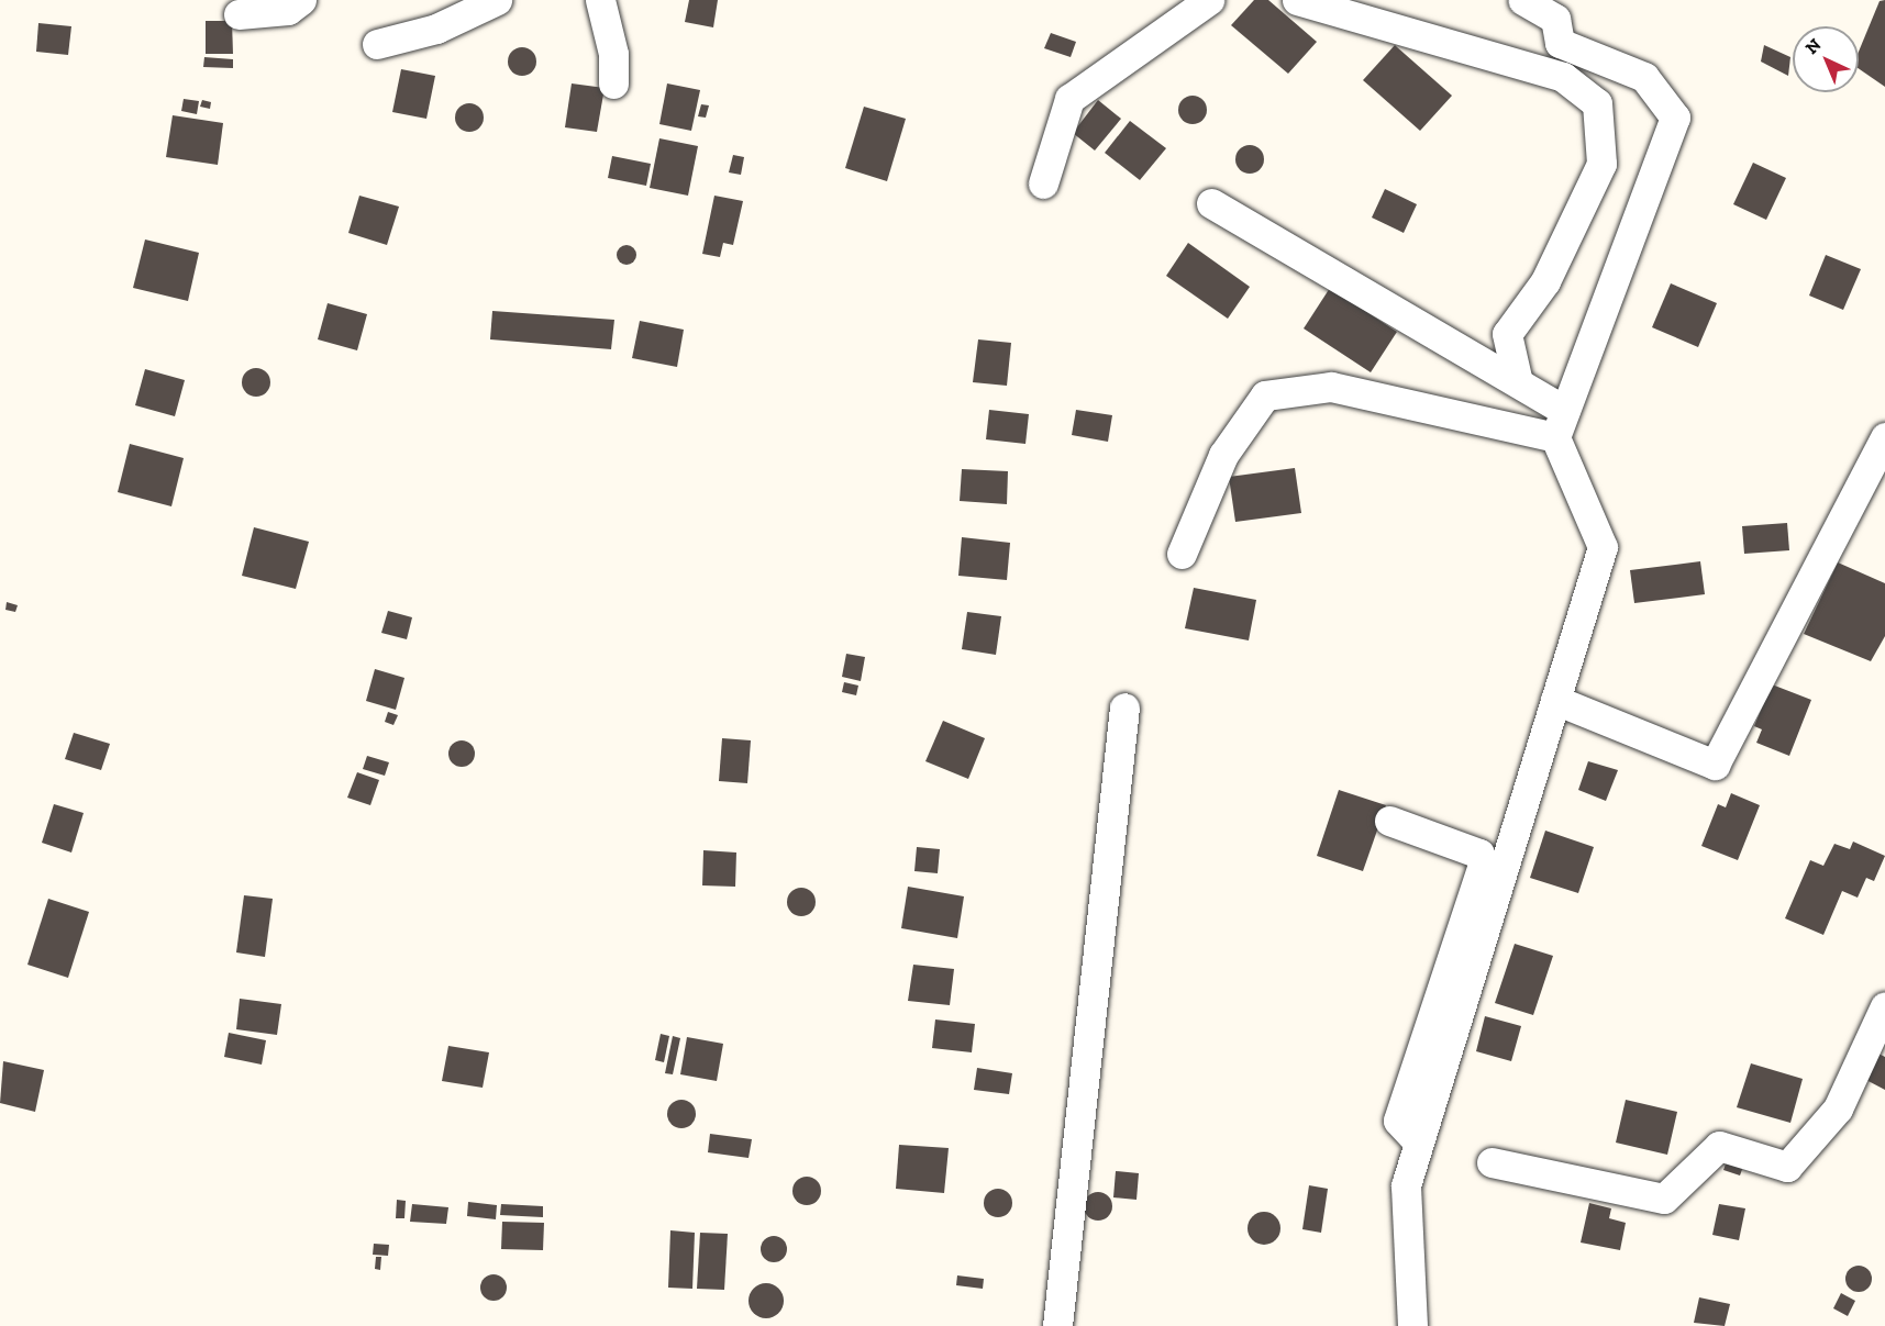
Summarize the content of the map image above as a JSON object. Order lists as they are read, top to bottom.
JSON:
{
  "north": "top left"
}
